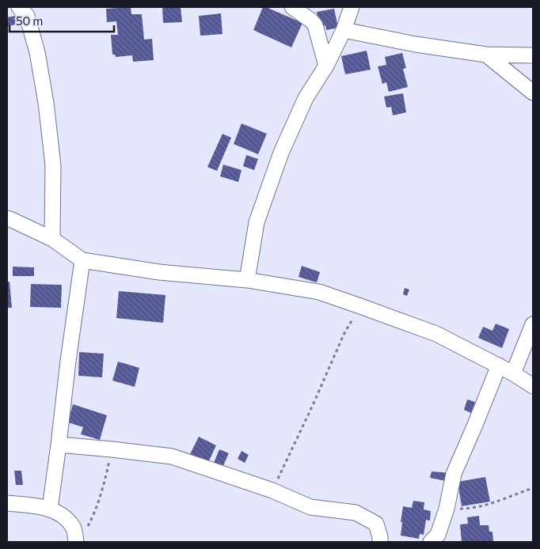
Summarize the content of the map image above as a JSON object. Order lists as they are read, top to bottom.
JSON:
{
  "scale_bar": "50 m"
}
